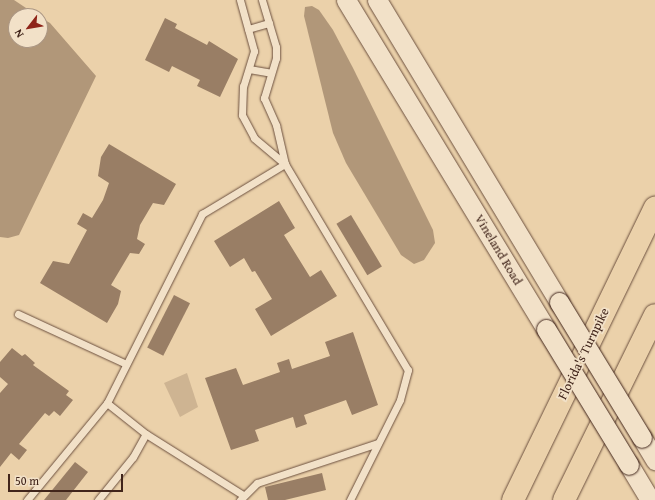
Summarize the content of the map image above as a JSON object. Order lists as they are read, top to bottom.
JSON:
{
  "streets": {
    "highway": ["Florida's Turnpike"],
    "street": ["Vineland Road"]
  },
  "scale_bar": "50 m",
  "north": "bottom left"
}
